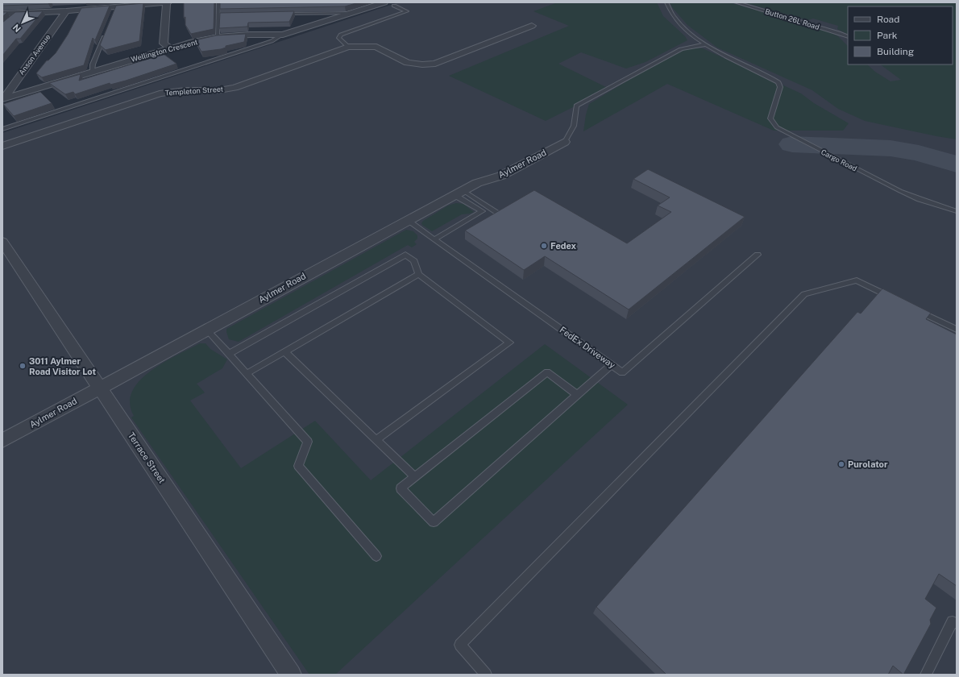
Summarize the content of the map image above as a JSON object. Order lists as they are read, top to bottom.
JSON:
{
  "streets": {
    "street": [
      "Wellington Crescent",
      "Anson Avenue",
      "Templeton Street",
      "Aylmer Road",
      "Terrace Street"
    ],
    "lane": ["Button 26L Road", "Cargo Road", "FedEx Driveway"]
  },
  "crossings": [
    ["Wellington Crescent", "Anson Avenue"],
    ["Aylmer Road", "FedEx Driveway"],
    ["Aylmer Road", "Terrace Street"]
  ],
  "places": ["Fedex", "3011 Aylmer Road Visitor Lot", "Purolator"],
  "legend": ["Road", "Park", "Building"],
  "north": "bottom left"
}
